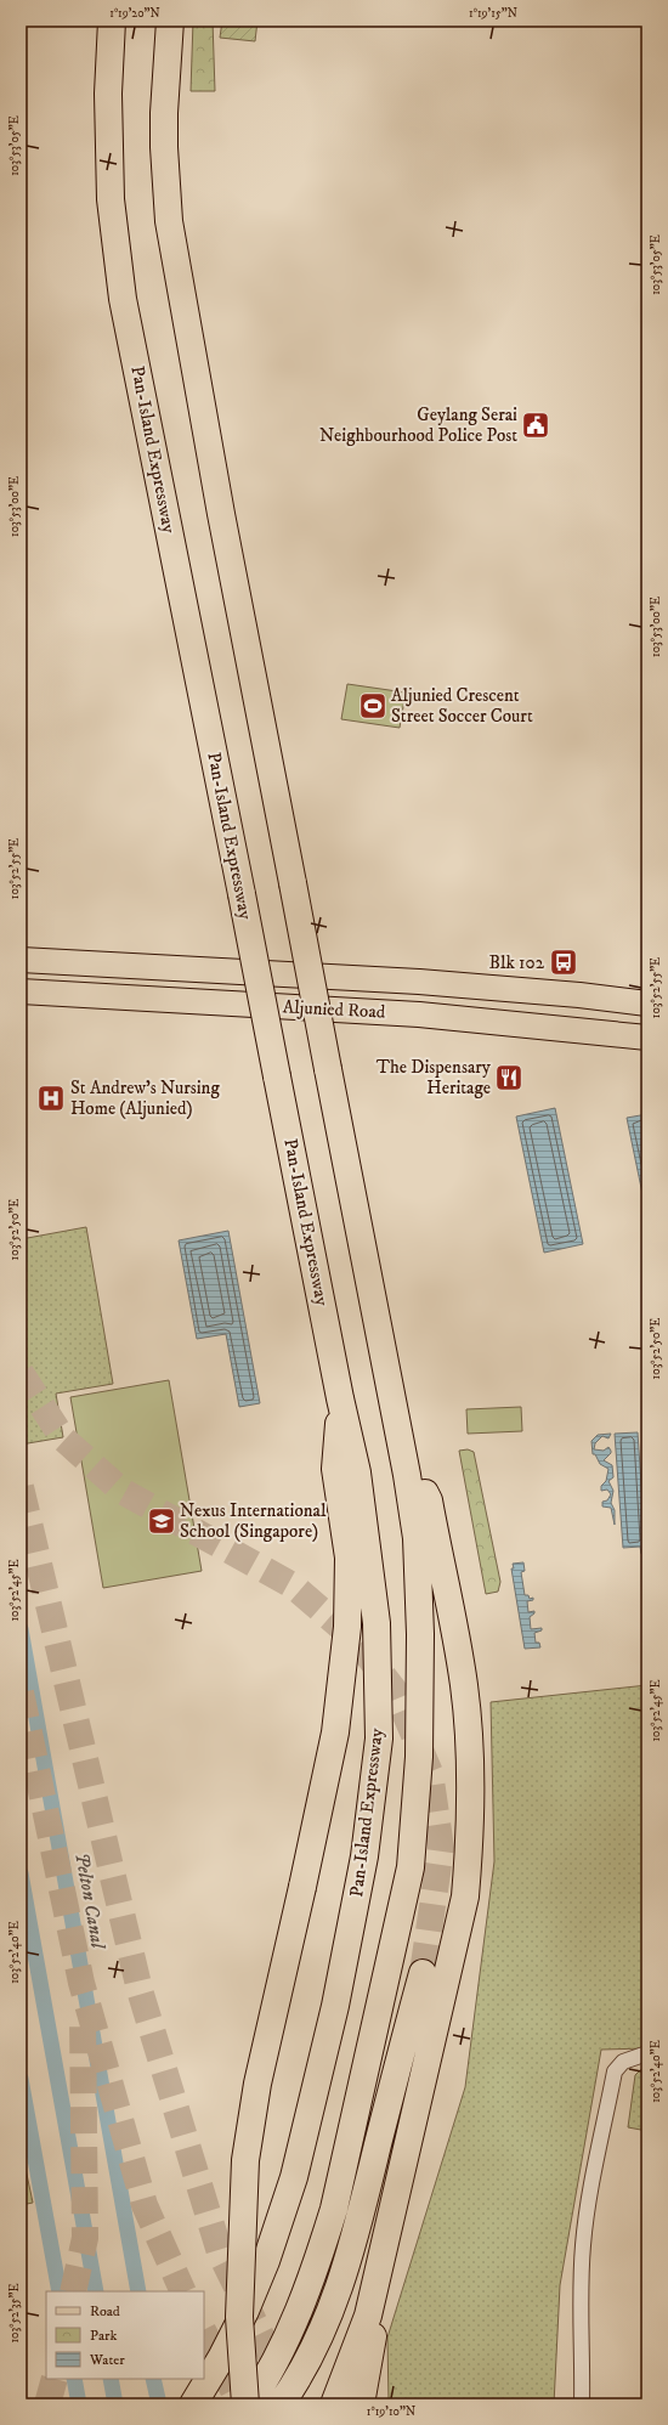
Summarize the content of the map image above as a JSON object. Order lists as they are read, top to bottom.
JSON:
{
  "streets": {
    "highway": ["Pan-Island Expressway"],
    "main road": ["Aljunied Road"]
  },
  "water": ["Pelton Canal"],
  "places": {
    "public building": ["Geylang Serai Neighbourhood Police Post"],
    "sports": ["Aljunied Crescent Street Soccer Court"],
    "bus stop": ["Blk 102"],
    "restaurant": ["The Dispensary Heritage"],
    "hospital": ["St Andrew's Nursing Home (Aljunied)"],
    "school or university": ["Nexus International School (Singapore)"]
  },
  "legend": ["Road", "Park", "Water"],
  "coordinates": [
    "1°19'20\"N",
    "1°19'15\"N",
    "103°53'05\"E",
    "103°53'00\"E",
    "103°52'55\"E",
    "103°52'50\"E",
    "103°52'45\"E",
    "103°52'40\"E",
    "103°52'35\"E",
    "1°19'10\"N"
  ]
}
